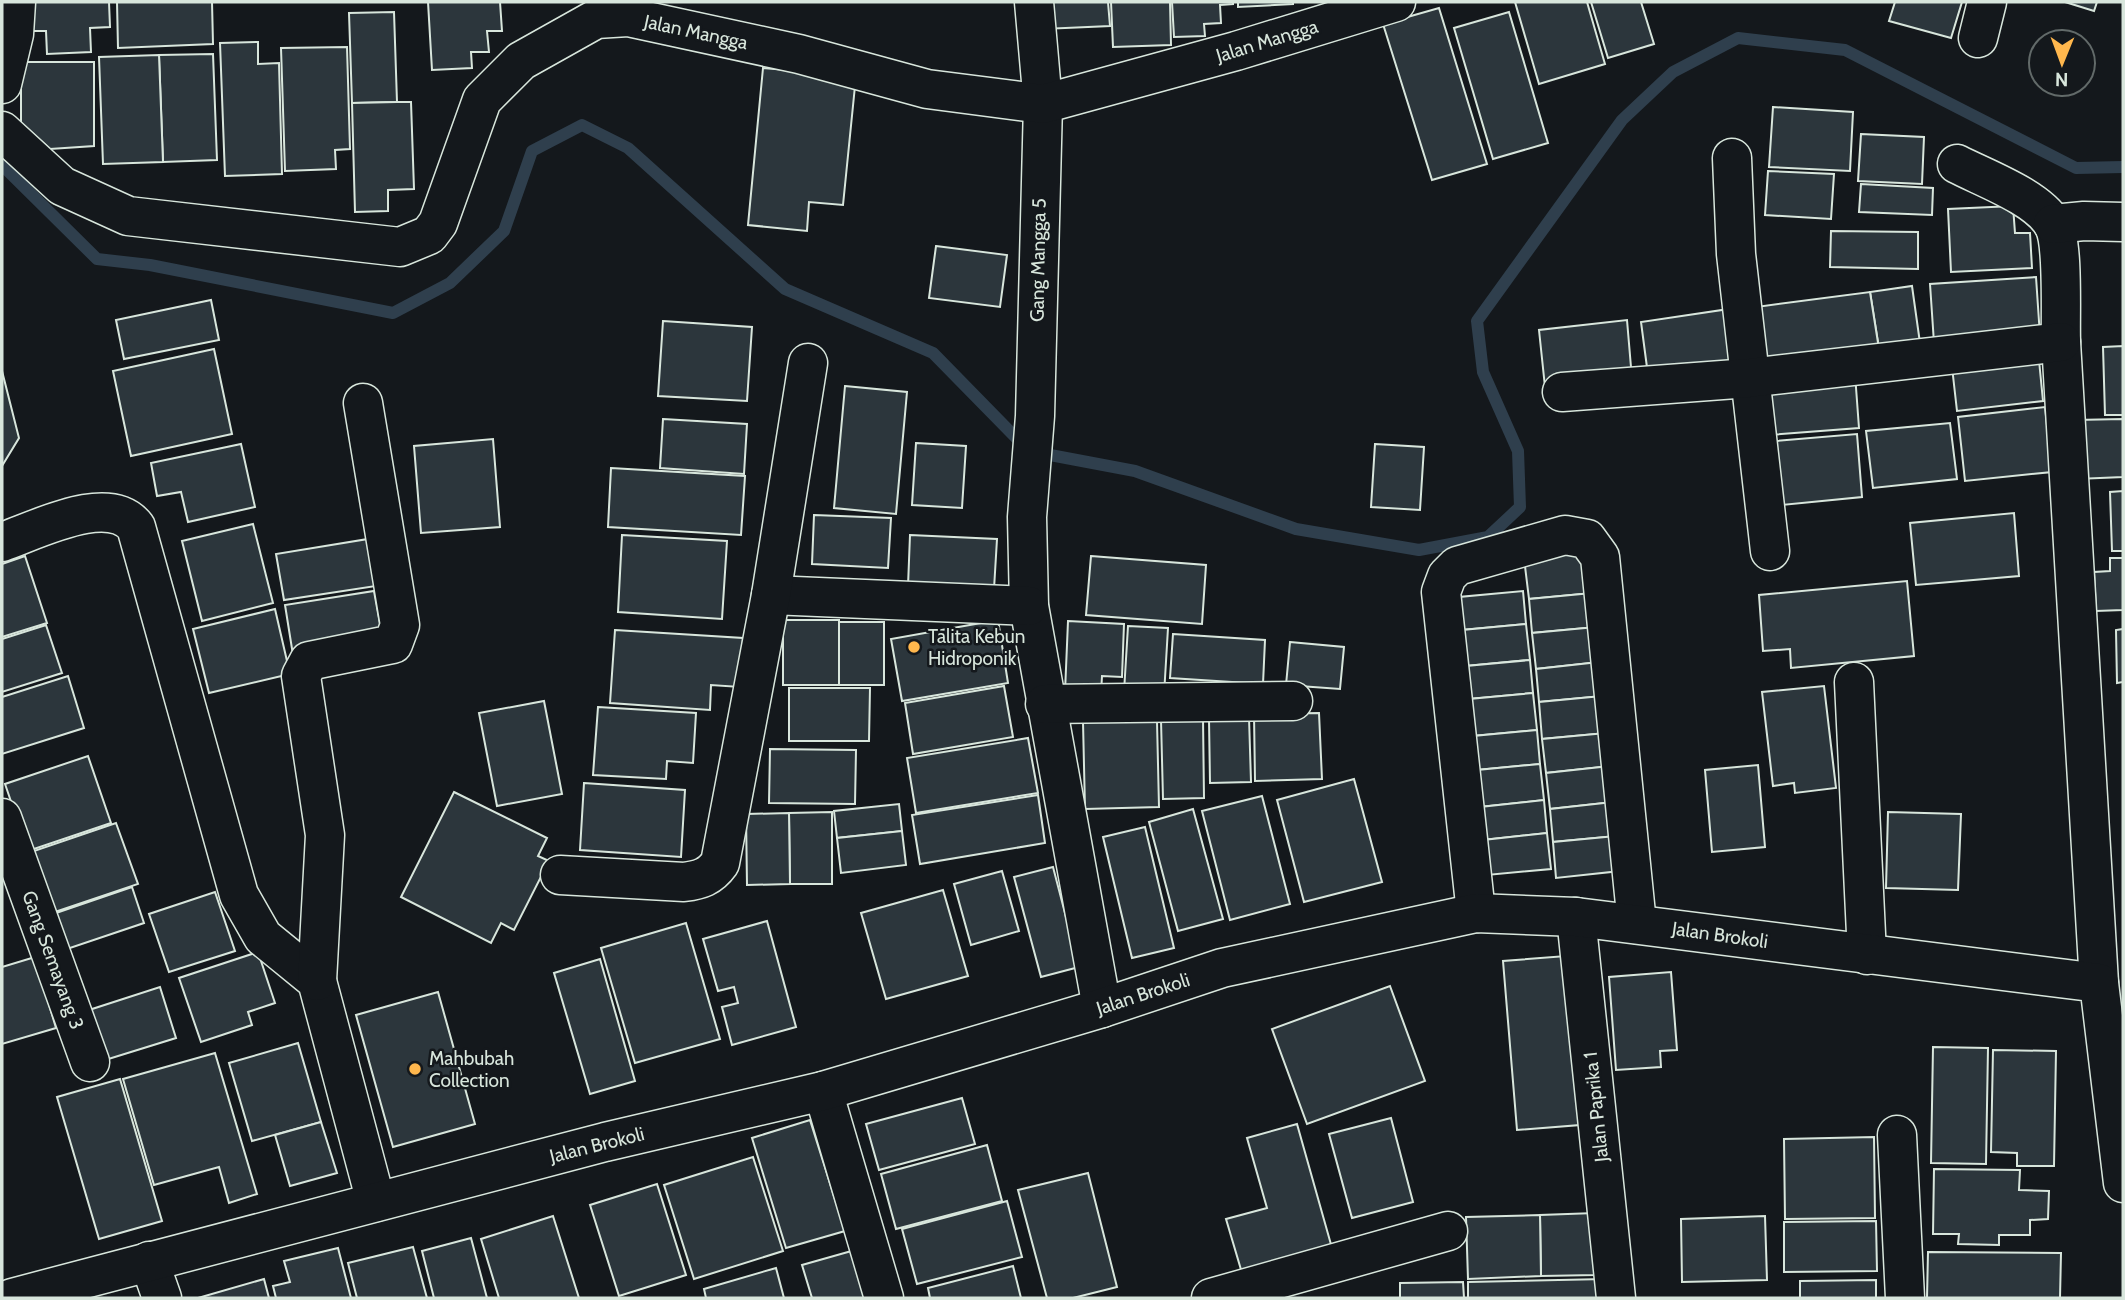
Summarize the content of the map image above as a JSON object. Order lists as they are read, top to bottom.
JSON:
{
  "streets": {
    "street": [
      "Jalan Mangga",
      "Gang Mangga 5",
      "Jalan Brokoli",
      "Gang Semayang 3",
      "Jalan Paprika 1"
    ]
  },
  "crossings": [
    ["Jalan Mangga", "Gang Mangga 5"],
    ["Gang Mangga 5", "Jalan Brokoli"],
    ["Jalan Brokoli", "Jalan Paprika 1"]
  ],
  "places": ["Talita Kebun Hidroponik", "Mahbubah Collection"],
  "north": "bottom"
}
